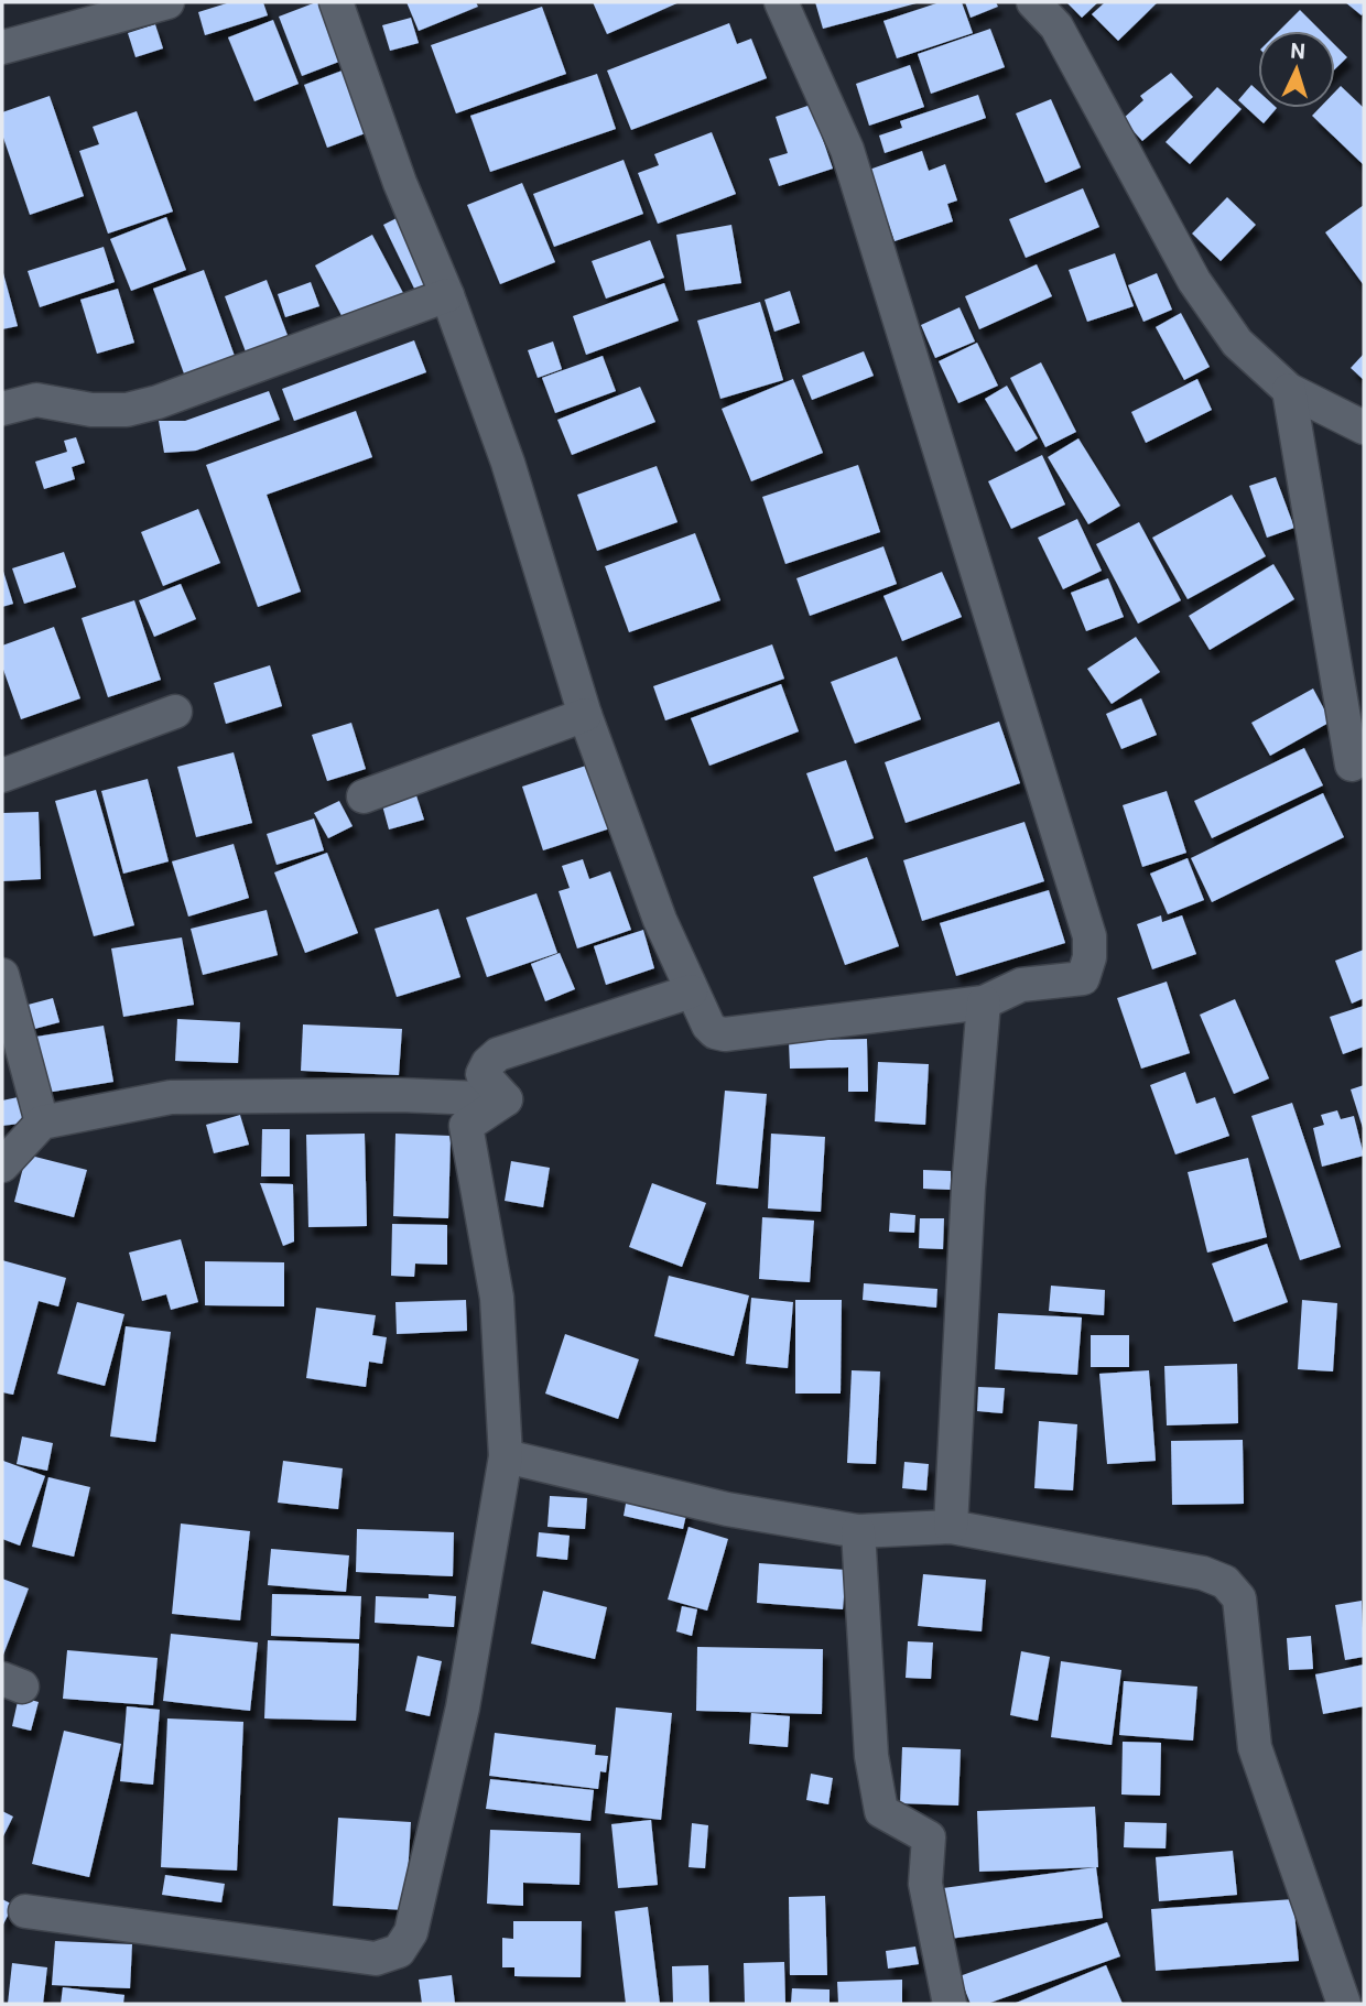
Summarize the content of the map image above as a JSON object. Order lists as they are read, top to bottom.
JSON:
{
  "north": "top"
}
